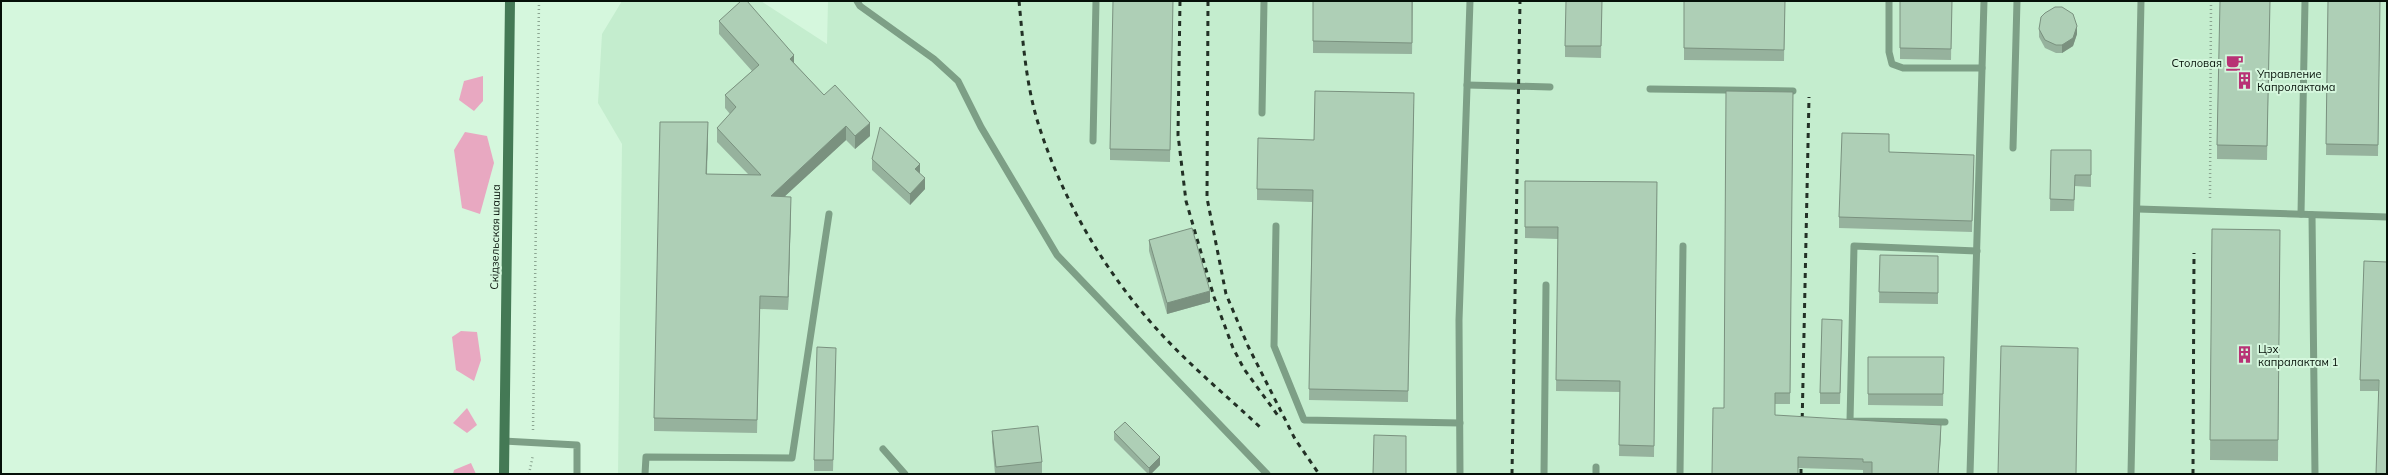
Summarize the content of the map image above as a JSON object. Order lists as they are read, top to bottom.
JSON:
{
  "streets": {
    "street": ["Скідзельская шаша"]
  },
  "places": {
    "cafe": ["Столовая"],
    "building": ["Управление Капролактама", "Цэх капралактам 1"]
  }
}
